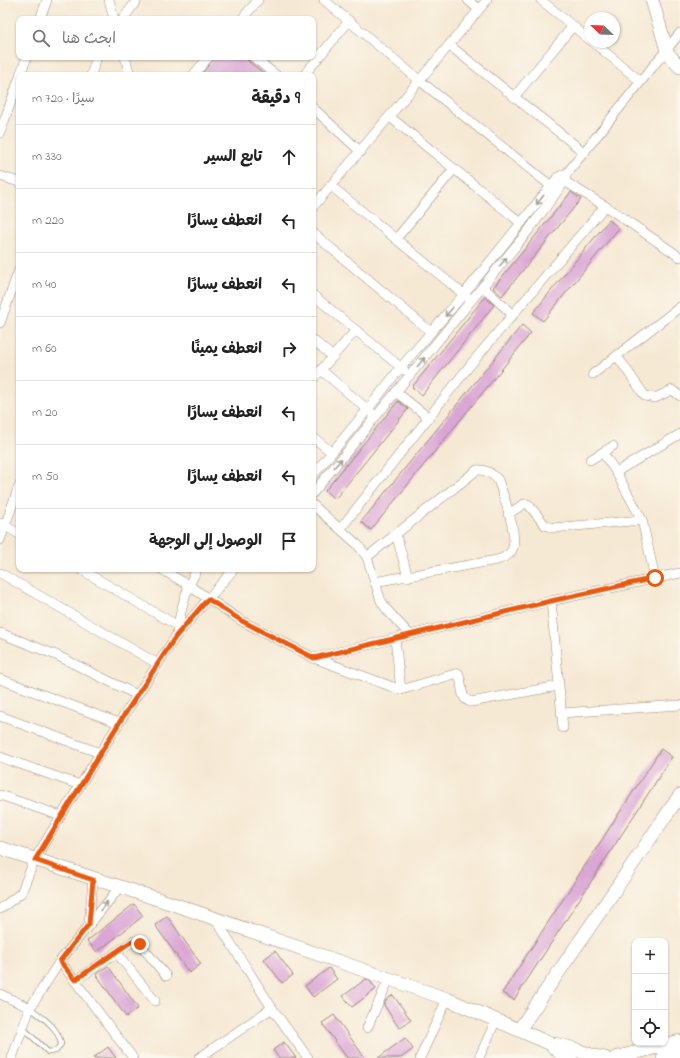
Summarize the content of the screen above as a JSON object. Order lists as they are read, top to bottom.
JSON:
{
  "north": "top left",
  "page": {
    "search": "ابحث هنا",
    "heading": ["9 دقيقة", "سيرًا · 720 m"],
    "list": [
      ["تابع السير", "330 m"],
      ["انعطف يسارًا", "220 m"],
      ["انعطف يسارًا", "40 m"],
      ["انعطف يمينًا", "60 m"],
      ["انعطف يسارًا", "20 m"],
      ["انعطف يسارًا", "50 m"],
      "الوصول إلى الوجهة"
    ],
    "map_buttons": ["+", "−"]
  }
}
